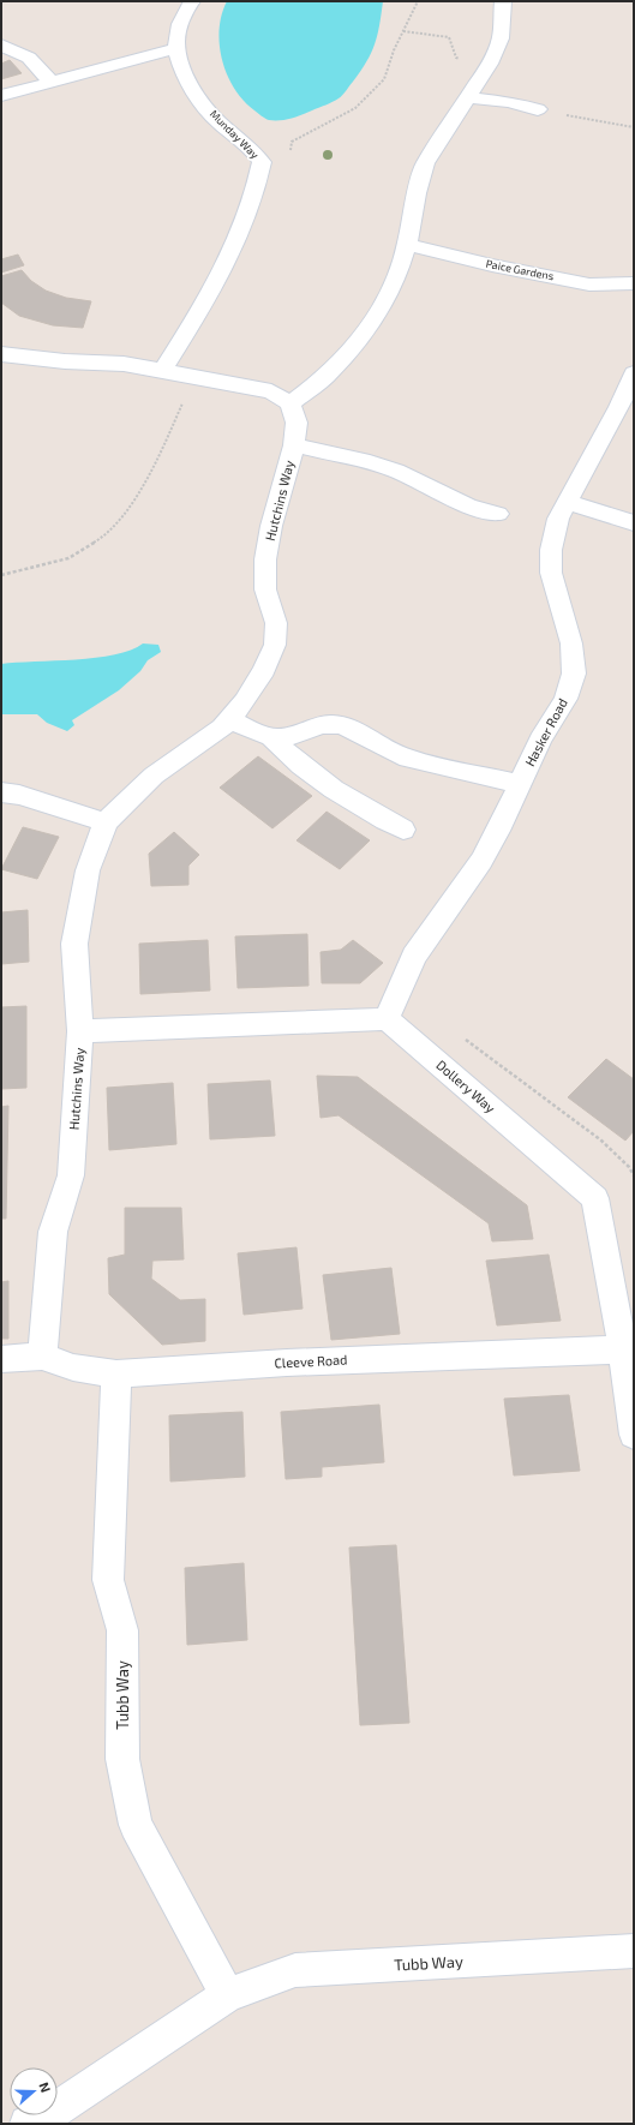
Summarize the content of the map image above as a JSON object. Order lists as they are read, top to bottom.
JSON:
{
  "streets": {
    "street": [
      "Munday Way",
      "Paice Gardens",
      "Hutchins Way",
      "Hasker Road",
      "Dollery Way",
      "Cleeve Road",
      "Tubb Way"
    ]
  },
  "crossings": [
    ["Hutchins Way", "Cleeve Road"],
    ["Hasker Road", "Dollery Way"],
    ["Dollery Way", "Cleeve Road"],
    ["Cleeve Road", "Tubb Way"]
  ],
  "north": "right"
}
